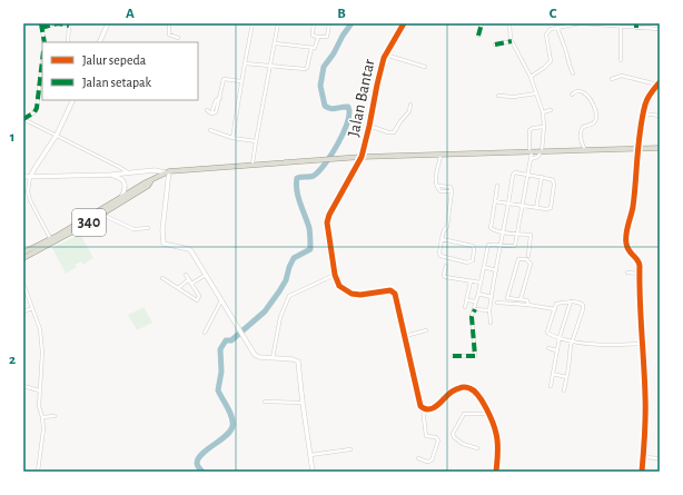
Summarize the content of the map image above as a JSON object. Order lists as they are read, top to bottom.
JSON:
{
  "streets": {
    "main road": ["340"],
    "street": ["Jalan Bantar"]
  },
  "legend": ["Jalur sepeda", "Jalan setapak"],
  "grid": {
    "columns": ["A", "B", "C"],
    "rows": ["1", "2"]
  }
}
